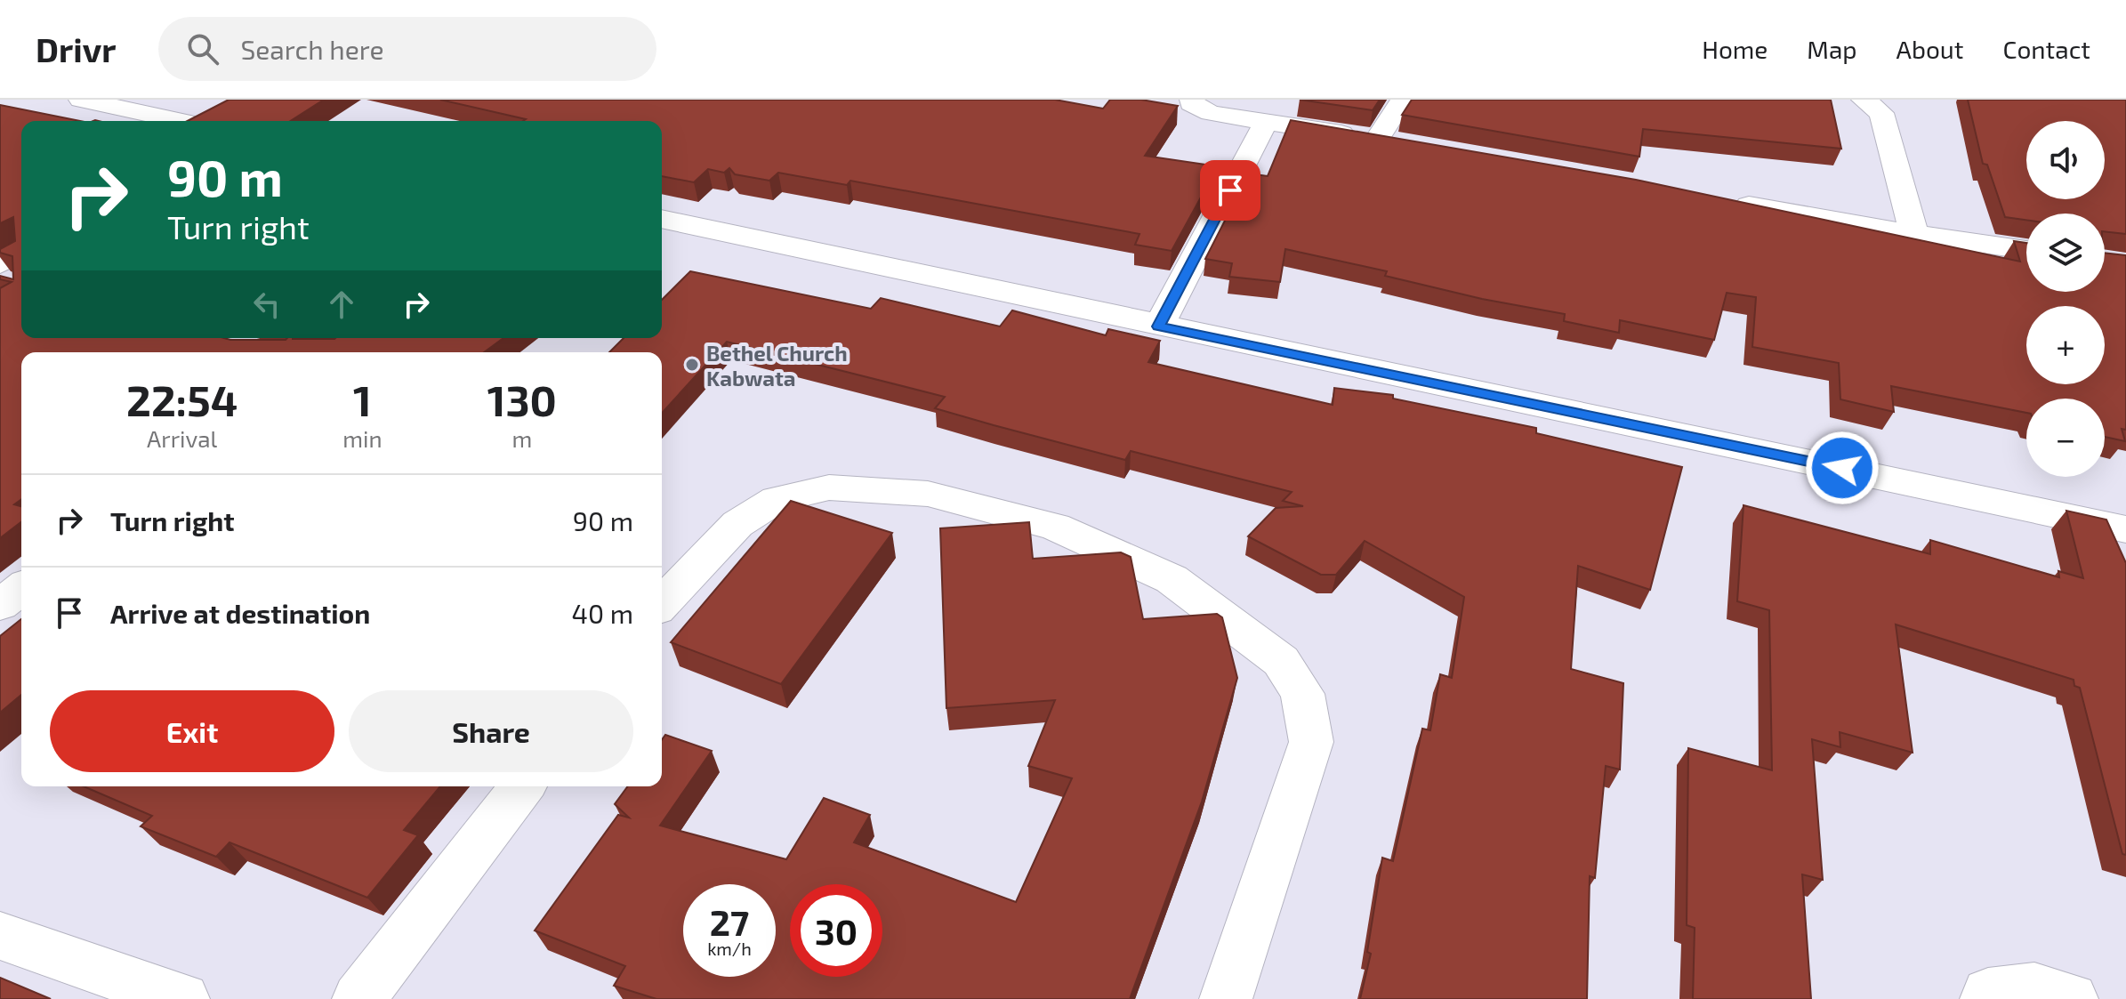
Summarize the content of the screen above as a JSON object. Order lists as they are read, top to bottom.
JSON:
{
  "places": ["Bethel Church Kabwata"],
  "page": {
    "header": "Drivr",
    "search": "Search here",
    "nav": [
      "Home",
      "Map",
      "About",
      "Contact"
    ],
    "map_buttons": ["+", "−"],
    "turn": ["90 m", "Turn right"],
    "eta": [
      "22:54",
      "Arrival",
      "1",
      "min",
      "130",
      "m"
    ],
    "list": [
      {
        "name": "Turn right",
        "value": "90 m"
      },
      {
        "name": "Arrive at destination",
        "value": "40 m"
      }
    ],
    "buttons": ["Exit", "Share"],
    "speed": "27 km/h",
    "limit": "30"
  }
}
